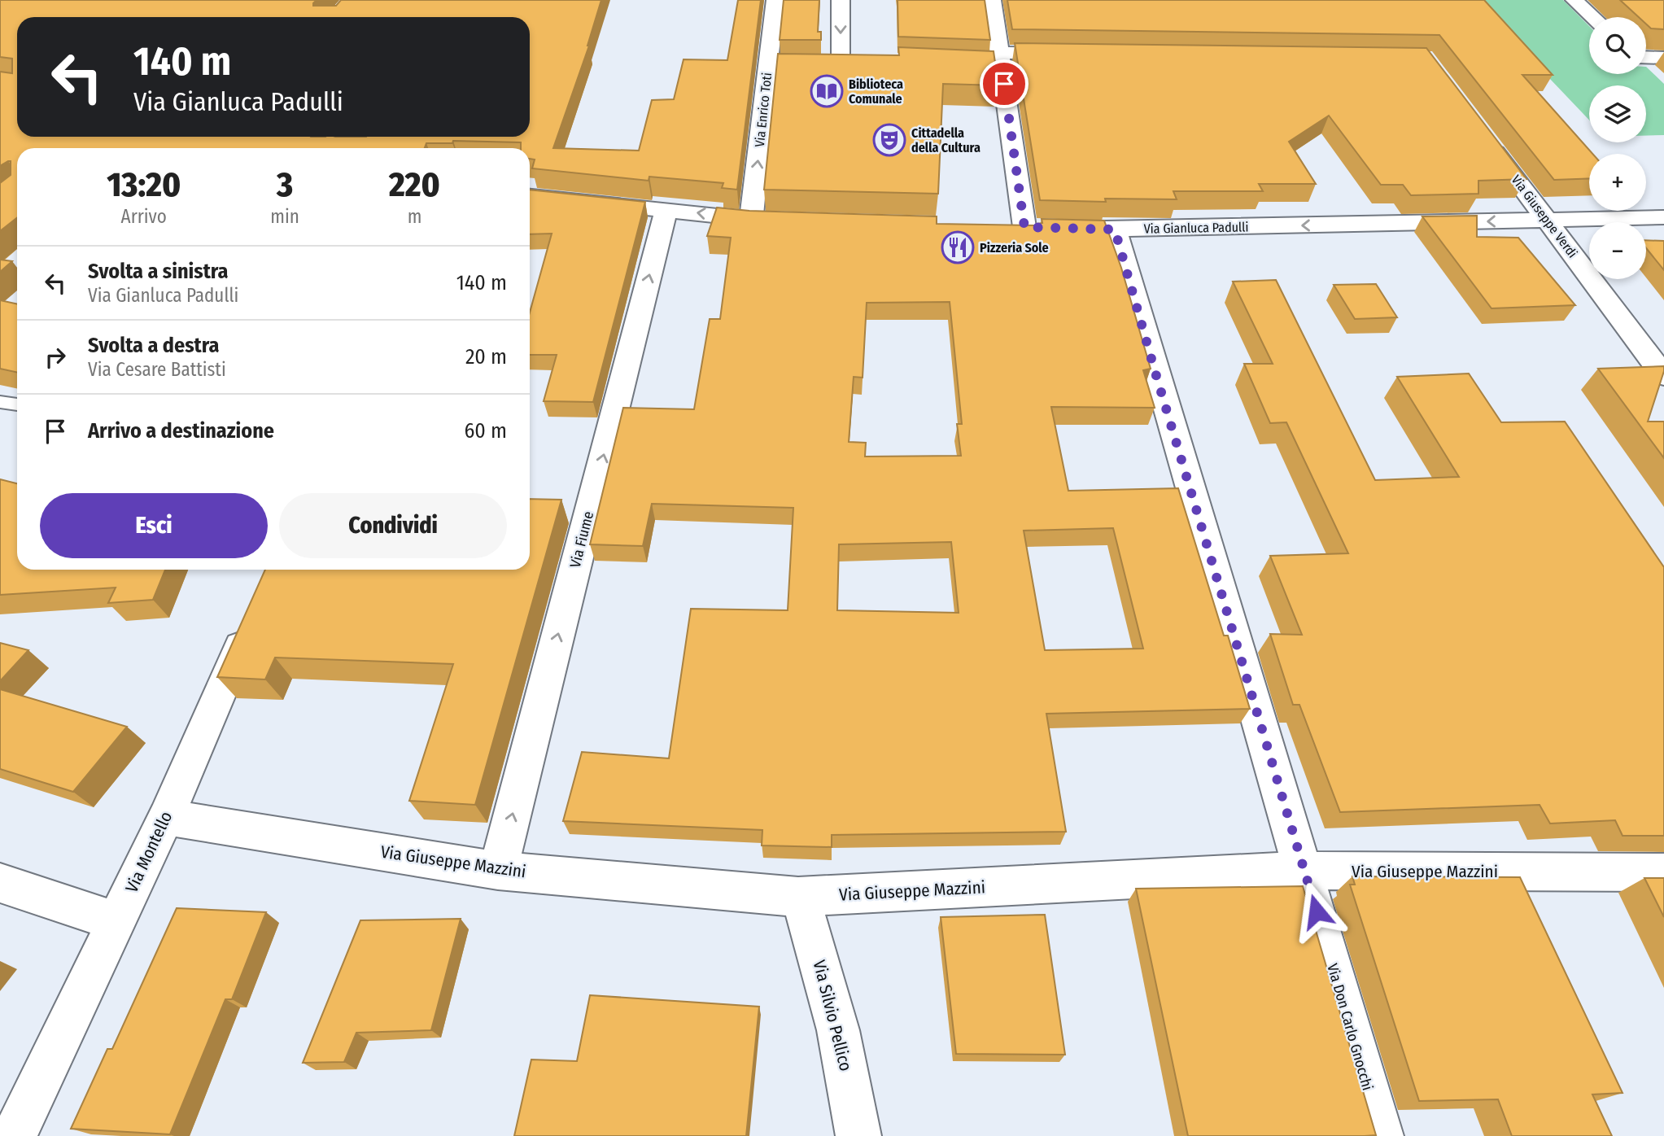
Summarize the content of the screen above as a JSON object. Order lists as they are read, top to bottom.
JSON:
{
  "streets": {
    "street": [
      "Via Enrico Toti",
      "Via Giuseppe Verdi",
      "Via Gianluca Padulli",
      "Via Fiume",
      "Via Montello",
      "Via Giuseppe Mazzini",
      "Via Silvio Pellico",
      "Via Don Carlo Gnocchi"
    ]
  },
  "crossings": [
    ["Via Giuseppe Verdi", "Via Gianluca Padulli"],
    ["Via Gianluca Padulli", "Via Don Carlo Gnocchi"],
    ["Via Fiume", "Via Giuseppe Mazzini"],
    ["Via Montello", "Via Giuseppe Mazzini"],
    ["Via Giuseppe Mazzini", "Via Silvio Pellico"],
    ["Via Giuseppe Mazzini", "Via Don Carlo Gnocchi"]
  ],
  "one_way": ["Via Enrico Toti", "Via Gianluca Padulli", "Via Fiume"],
  "places": {
    "library": ["Biblioteca Comunale"],
    "theatre": ["Cittadella della Cultura"],
    "restaurant": ["Pizzeria Sole"]
  },
  "page": {
    "map_buttons": ["+", "−"],
    "turn": ["140 m", "Via Gianluca Padulli"],
    "eta": [
      "13:20",
      "Arrivo",
      "3",
      "min",
      "220",
      "m"
    ],
    "list": [
      {
        "name": "Svolta a sinistra",
        "note": "Via Gianluca Padulli",
        "value": "140 m"
      },
      {
        "name": "Svolta a destra",
        "note": "Via Cesare Battisti",
        "value": "20 m"
      },
      {
        "name": "Arrivo a destinazione",
        "value": "60 m"
      }
    ],
    "buttons": ["Esci", "Condividi"]
  }
}
